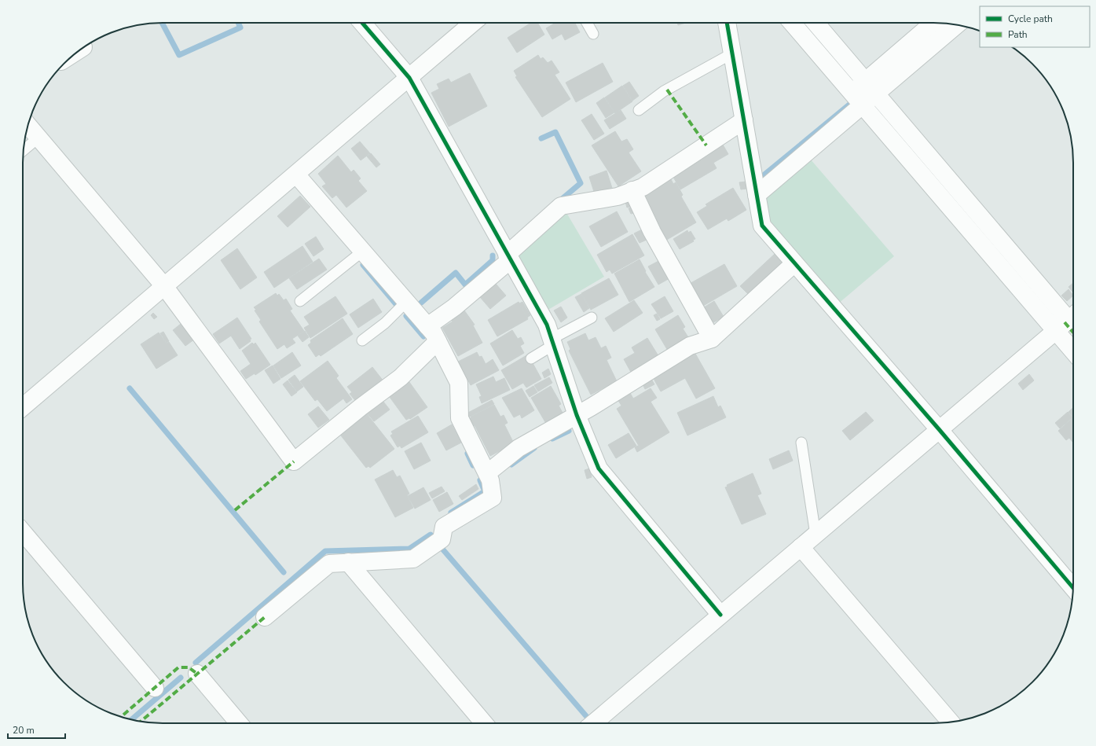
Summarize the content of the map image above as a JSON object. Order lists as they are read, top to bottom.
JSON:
{
  "legend": ["Cycle path", "Path"],
  "scale_bar": "20 m"
}
